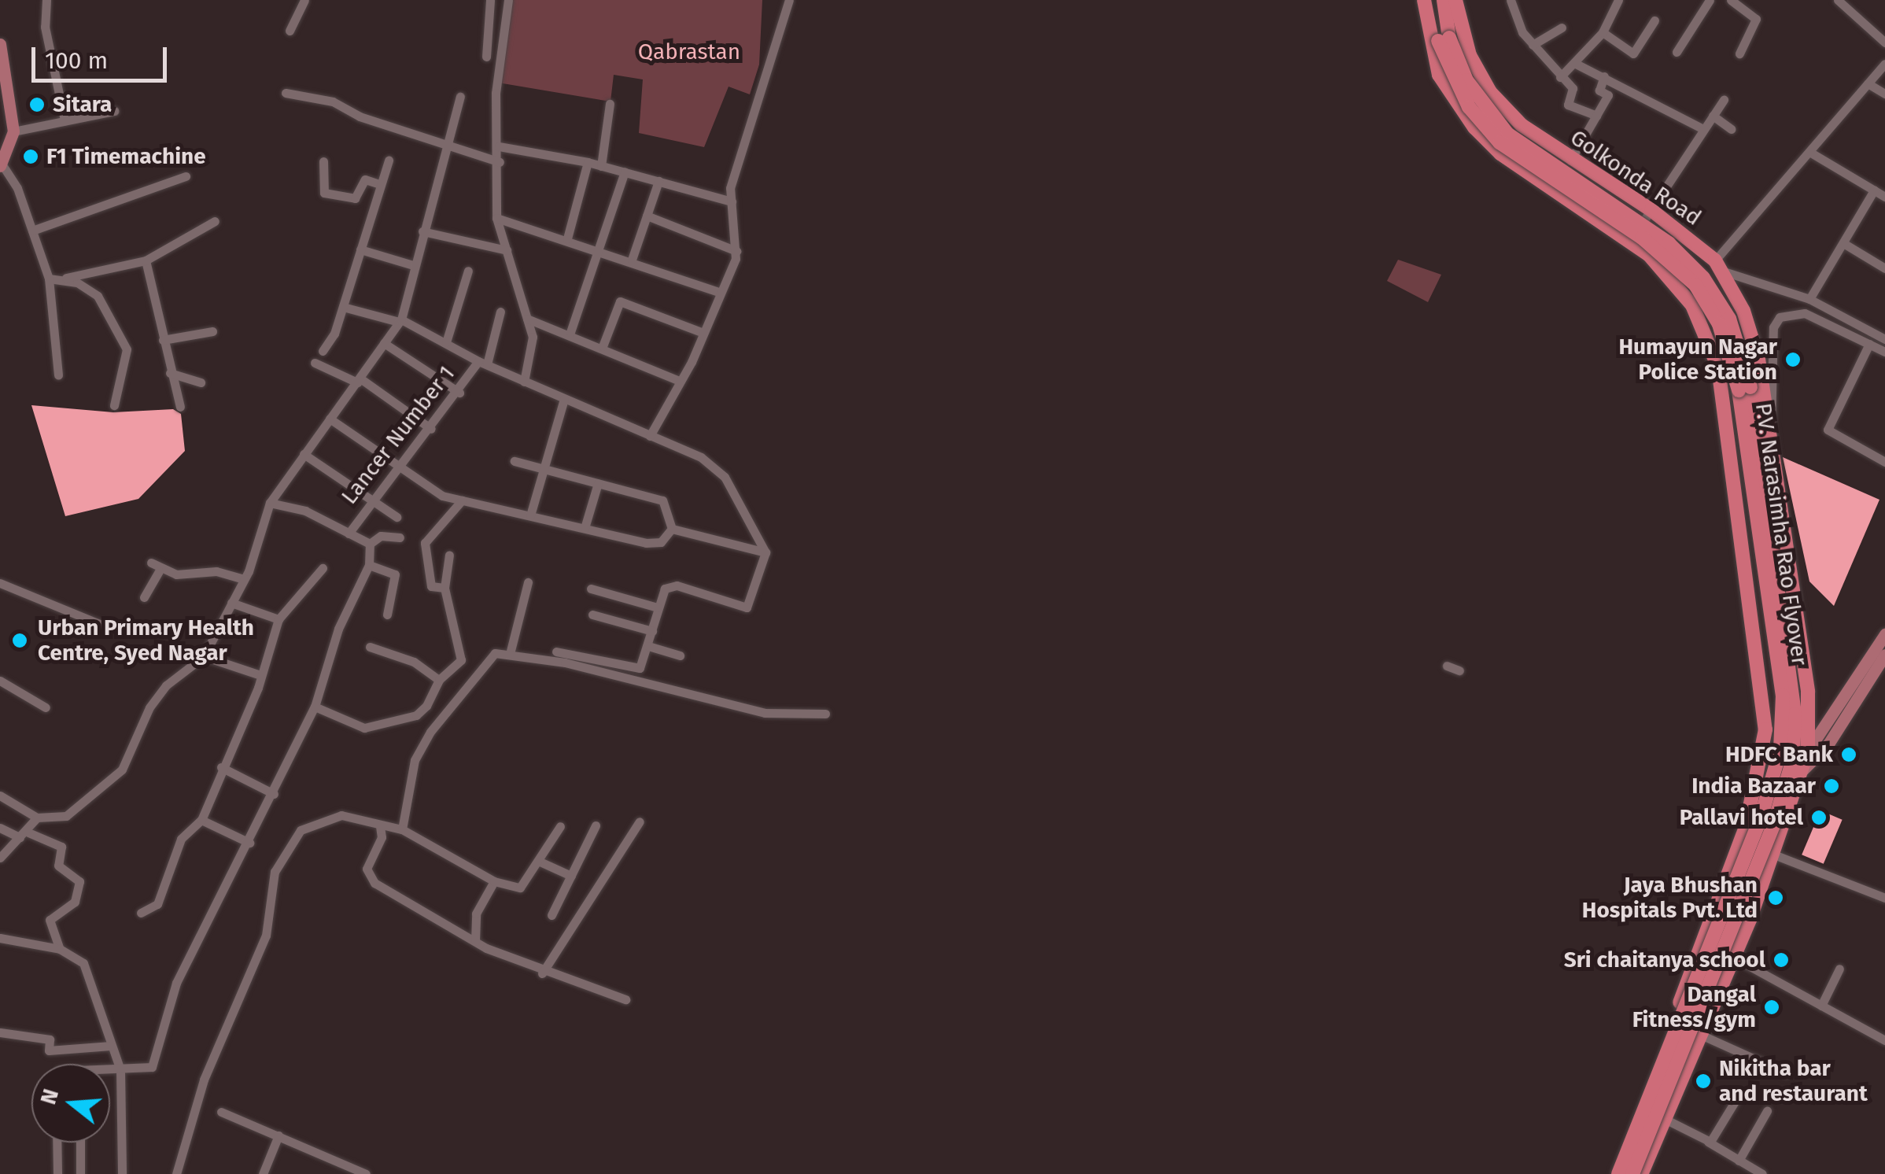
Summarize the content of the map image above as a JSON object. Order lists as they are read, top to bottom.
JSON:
{
  "streets": {
    "highway": ["Golkonda Road", "P.V. Narasimha Rao Flyover"],
    "street": ["Lancer Number 1"]
  },
  "parks": ["Qabrastan"],
  "places": [
    "Sitara",
    "F1 Timemachine",
    "Humayun Nagar Police Station",
    "Urban Primary Health Centre, Syed Nagar",
    "HDFC Bank",
    "India Bazaar",
    "Pallavi hotel",
    "Jaya Bhushan Hospitals Pvt. Ltd",
    "Sri chaitanya school",
    "Dangal Fitness/gym",
    "Nikitha bar and restaurant"
  ],
  "scale_bar": "100 m",
  "north": "left"
}
